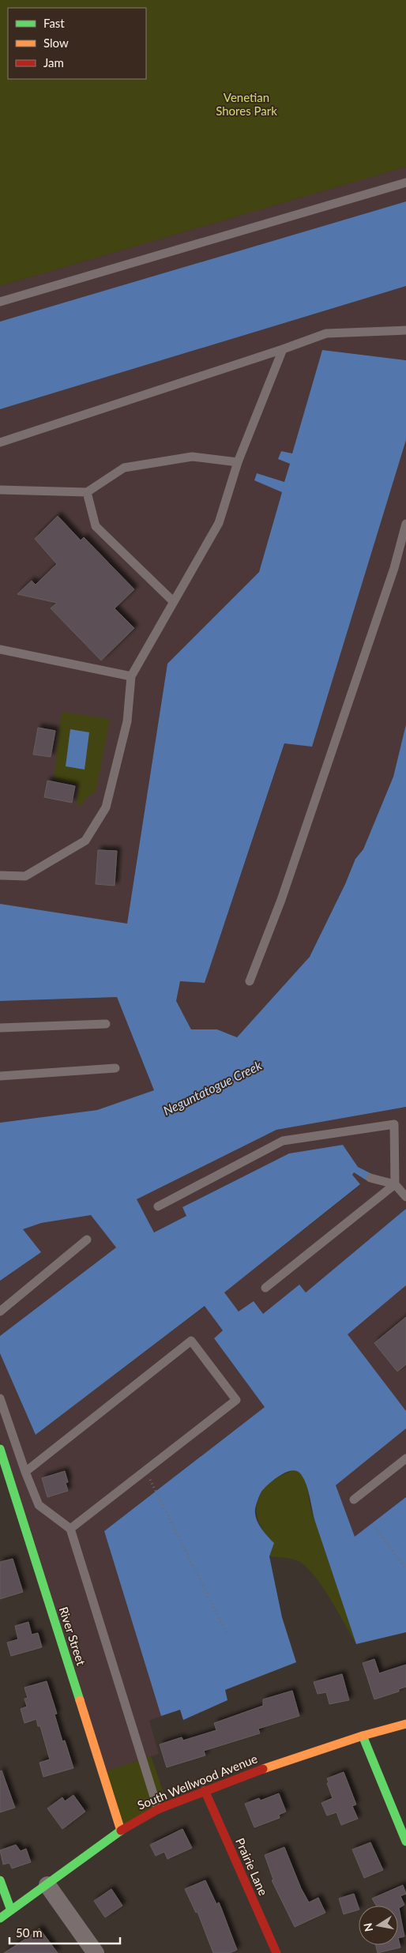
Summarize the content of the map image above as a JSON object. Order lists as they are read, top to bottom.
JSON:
{
  "streets": {
    "street": ["River Street", "South Wellwood Avenue", "Prairie Lane"]
  },
  "crossings": [
    ["River Street", "South Wellwood Avenue"],
    ["South Wellwood Avenue", "Prairie Lane"]
  ],
  "water": ["Neguntatogue Creek"],
  "parks": ["Venetian Shores Park"],
  "legend": ["Fast", "Slow", "Jam"],
  "scale_bar": "50 m",
  "north": "left"
}
